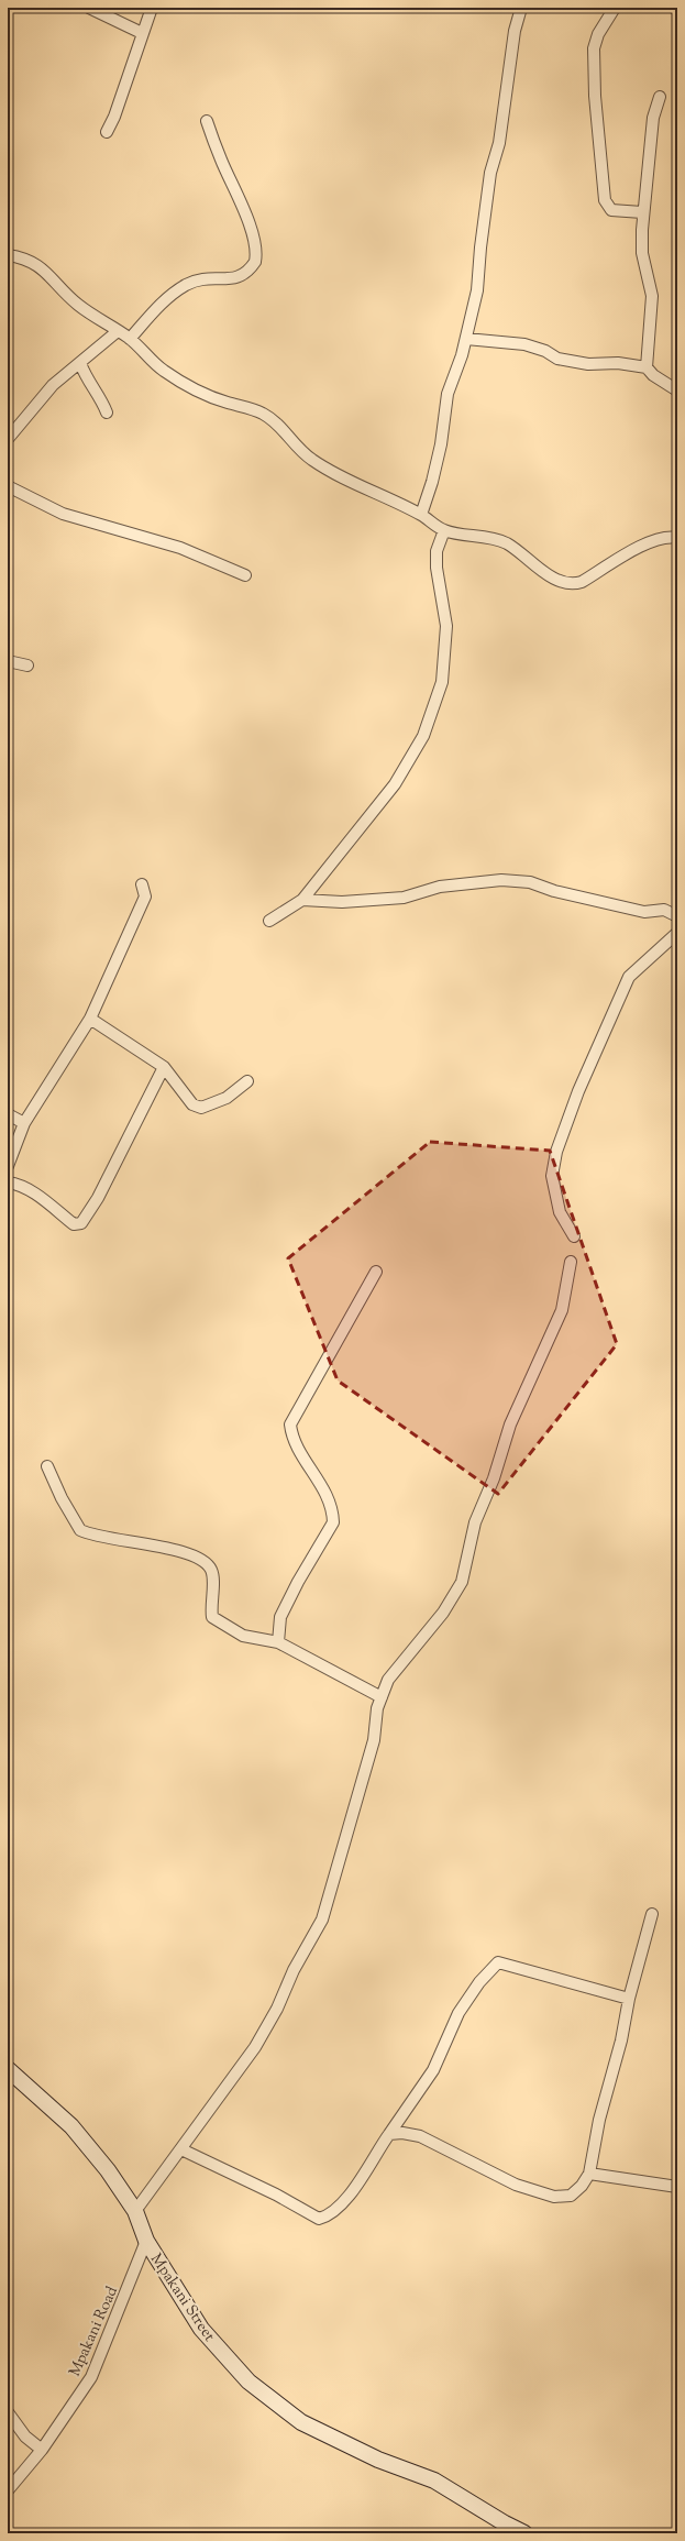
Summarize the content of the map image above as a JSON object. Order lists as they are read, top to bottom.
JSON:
{
  "streets": {
    "street": ["Mpakani Street", "Mpakani Road"]
  },
  "crossings": [
    ["Mpakani Street", "Mpakani Road"]
  ]
}
